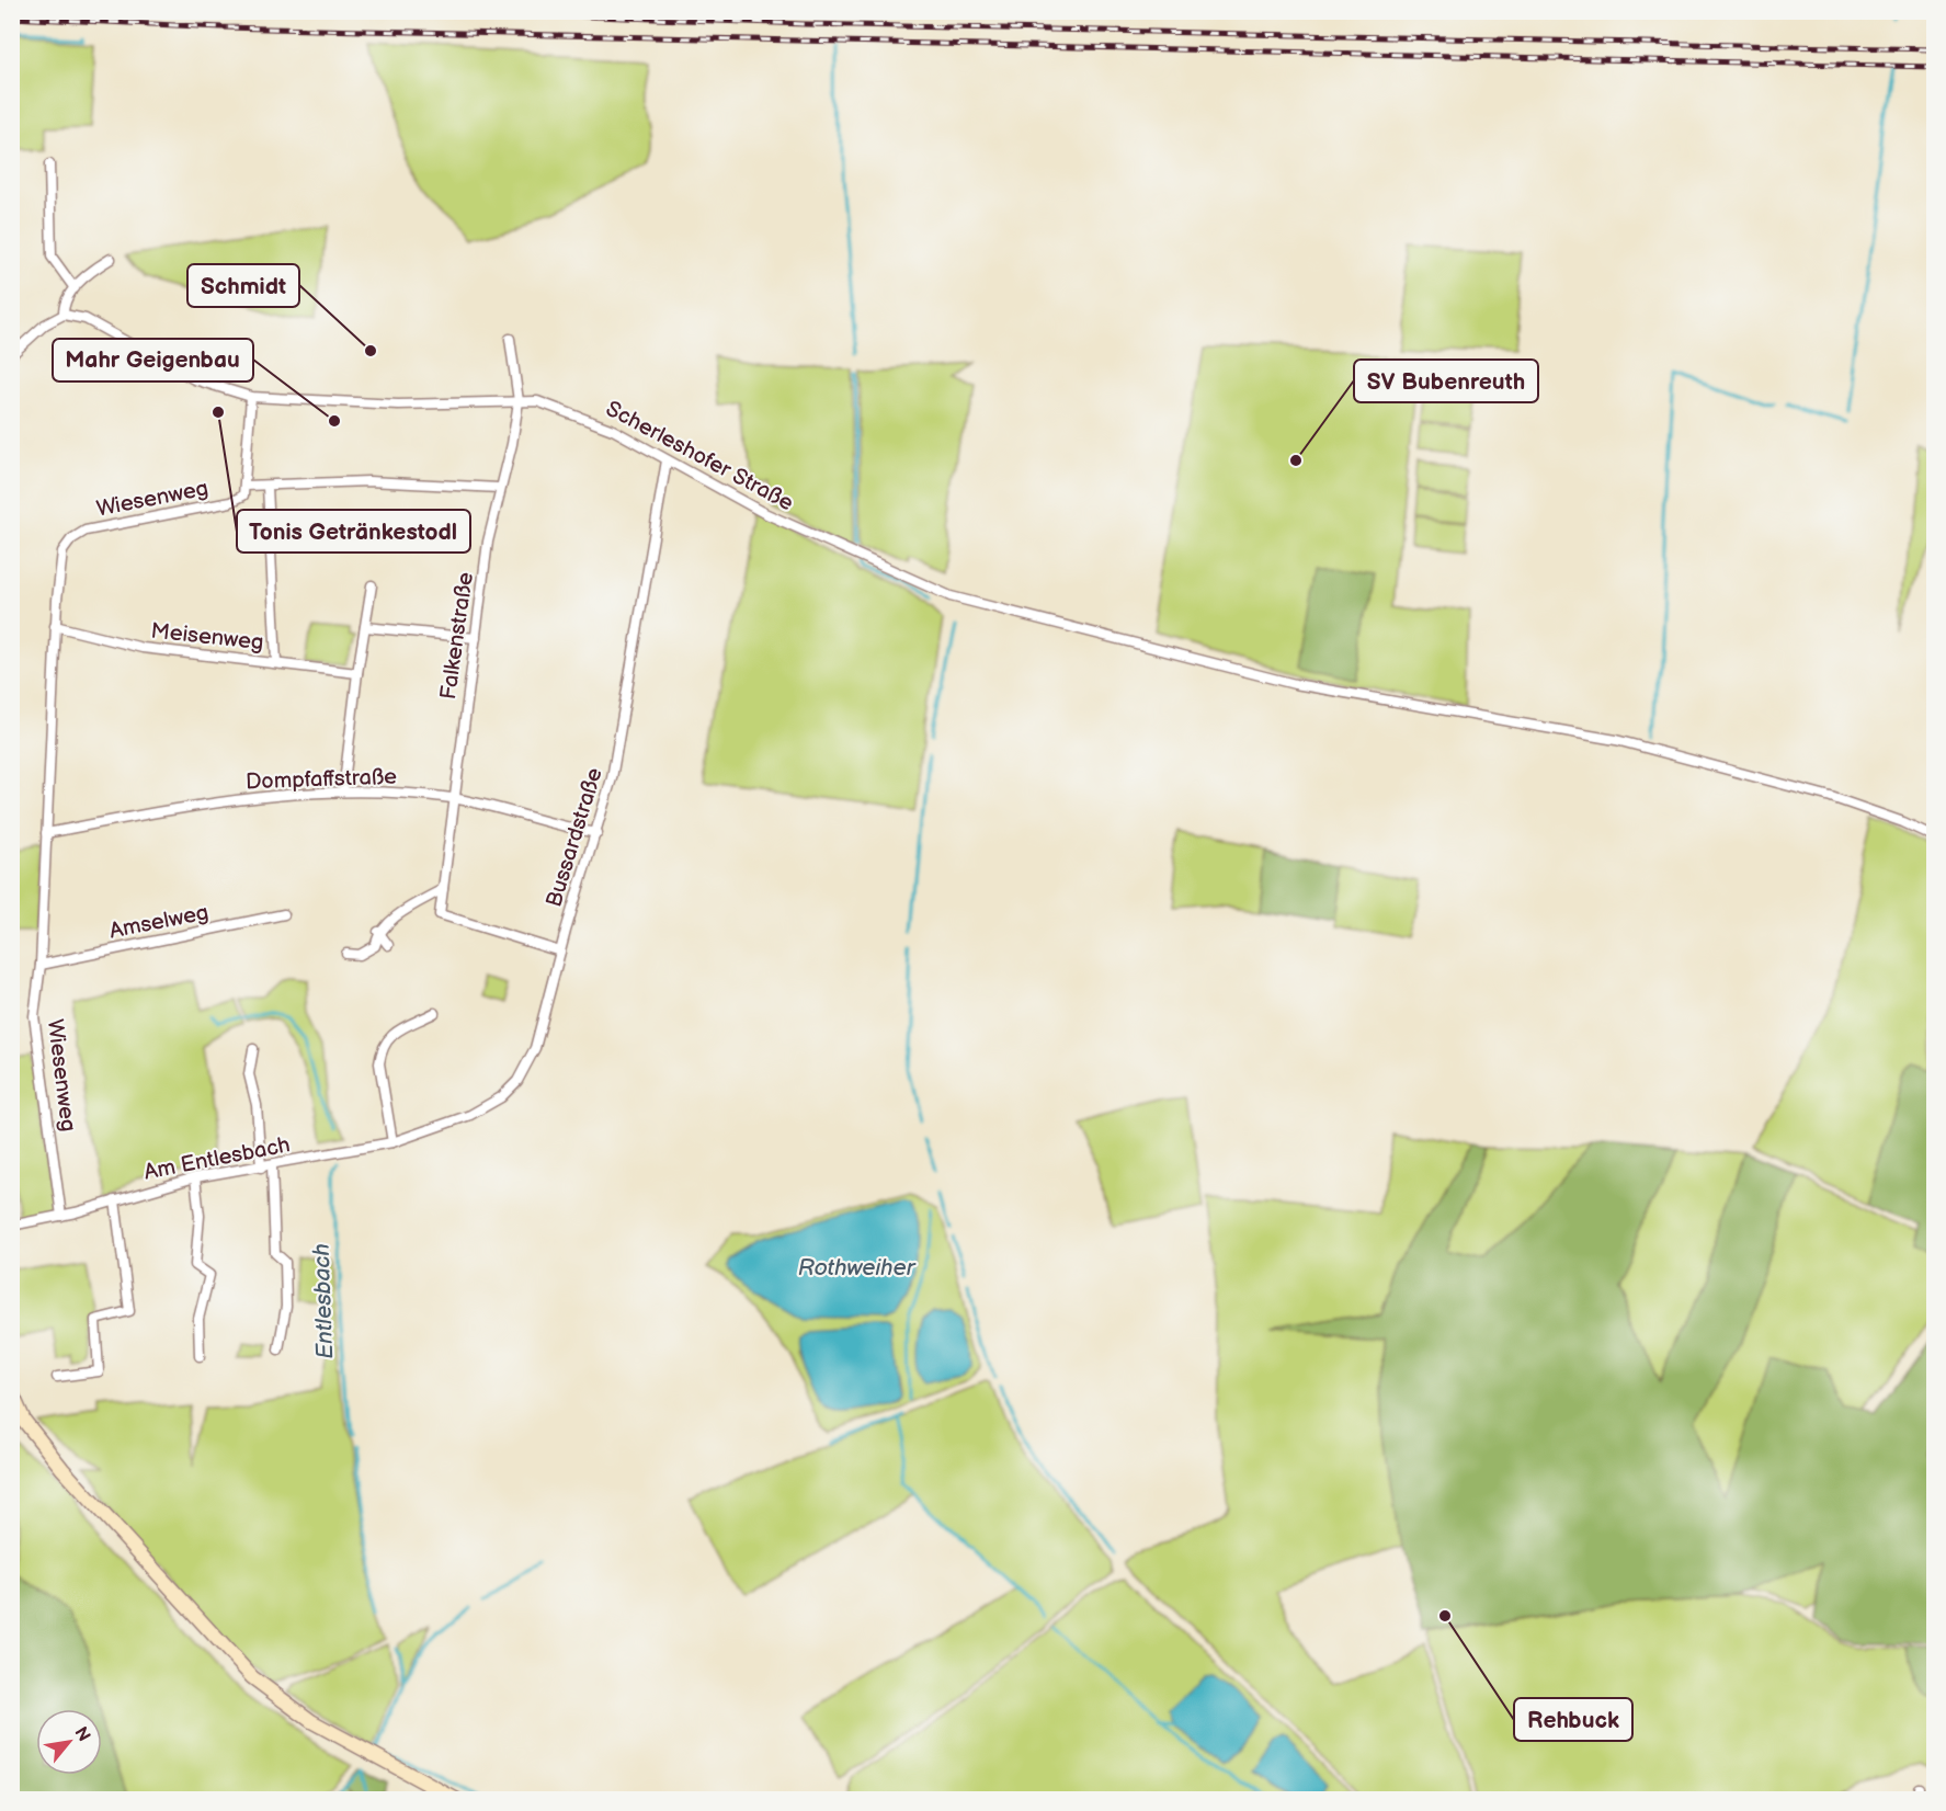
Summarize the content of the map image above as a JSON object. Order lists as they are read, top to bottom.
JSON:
{
  "streets": {
    "street": [
      "Scherleshofer Straße",
      "Wiesenweg",
      "Falkenstraße",
      "Meisenweg",
      "Dompfaffstraße",
      "Bussardstraße",
      "Amselweg",
      "Am Entlesbach"
    ]
  },
  "crossings": [
    ["Scherleshofer Straße", "Falkenstraße"],
    ["Scherleshofer Straße", "Bussardstraße"],
    ["Wiesenweg", "Meisenweg"],
    ["Wiesenweg", "Dompfaffstraße"],
    ["Wiesenweg", "Amselweg"],
    ["Wiesenweg", "Am Entlesbach"],
    ["Falkenstraße", "Dompfaffstraße"],
    ["Falkenstraße", "Bussardstraße"],
    ["Dompfaffstraße", "Bussardstraße"],
    ["Bussardstraße", "Am Entlesbach"]
  ],
  "water": ["Rothweiher", "Entlesbach"],
  "places": [
    "Schmidt",
    "Tonis Getränkestodl",
    "Mahr Geigenbau",
    "SV Bubenreuth",
    "Rehbuck"
  ],
  "north": "top right"
}
